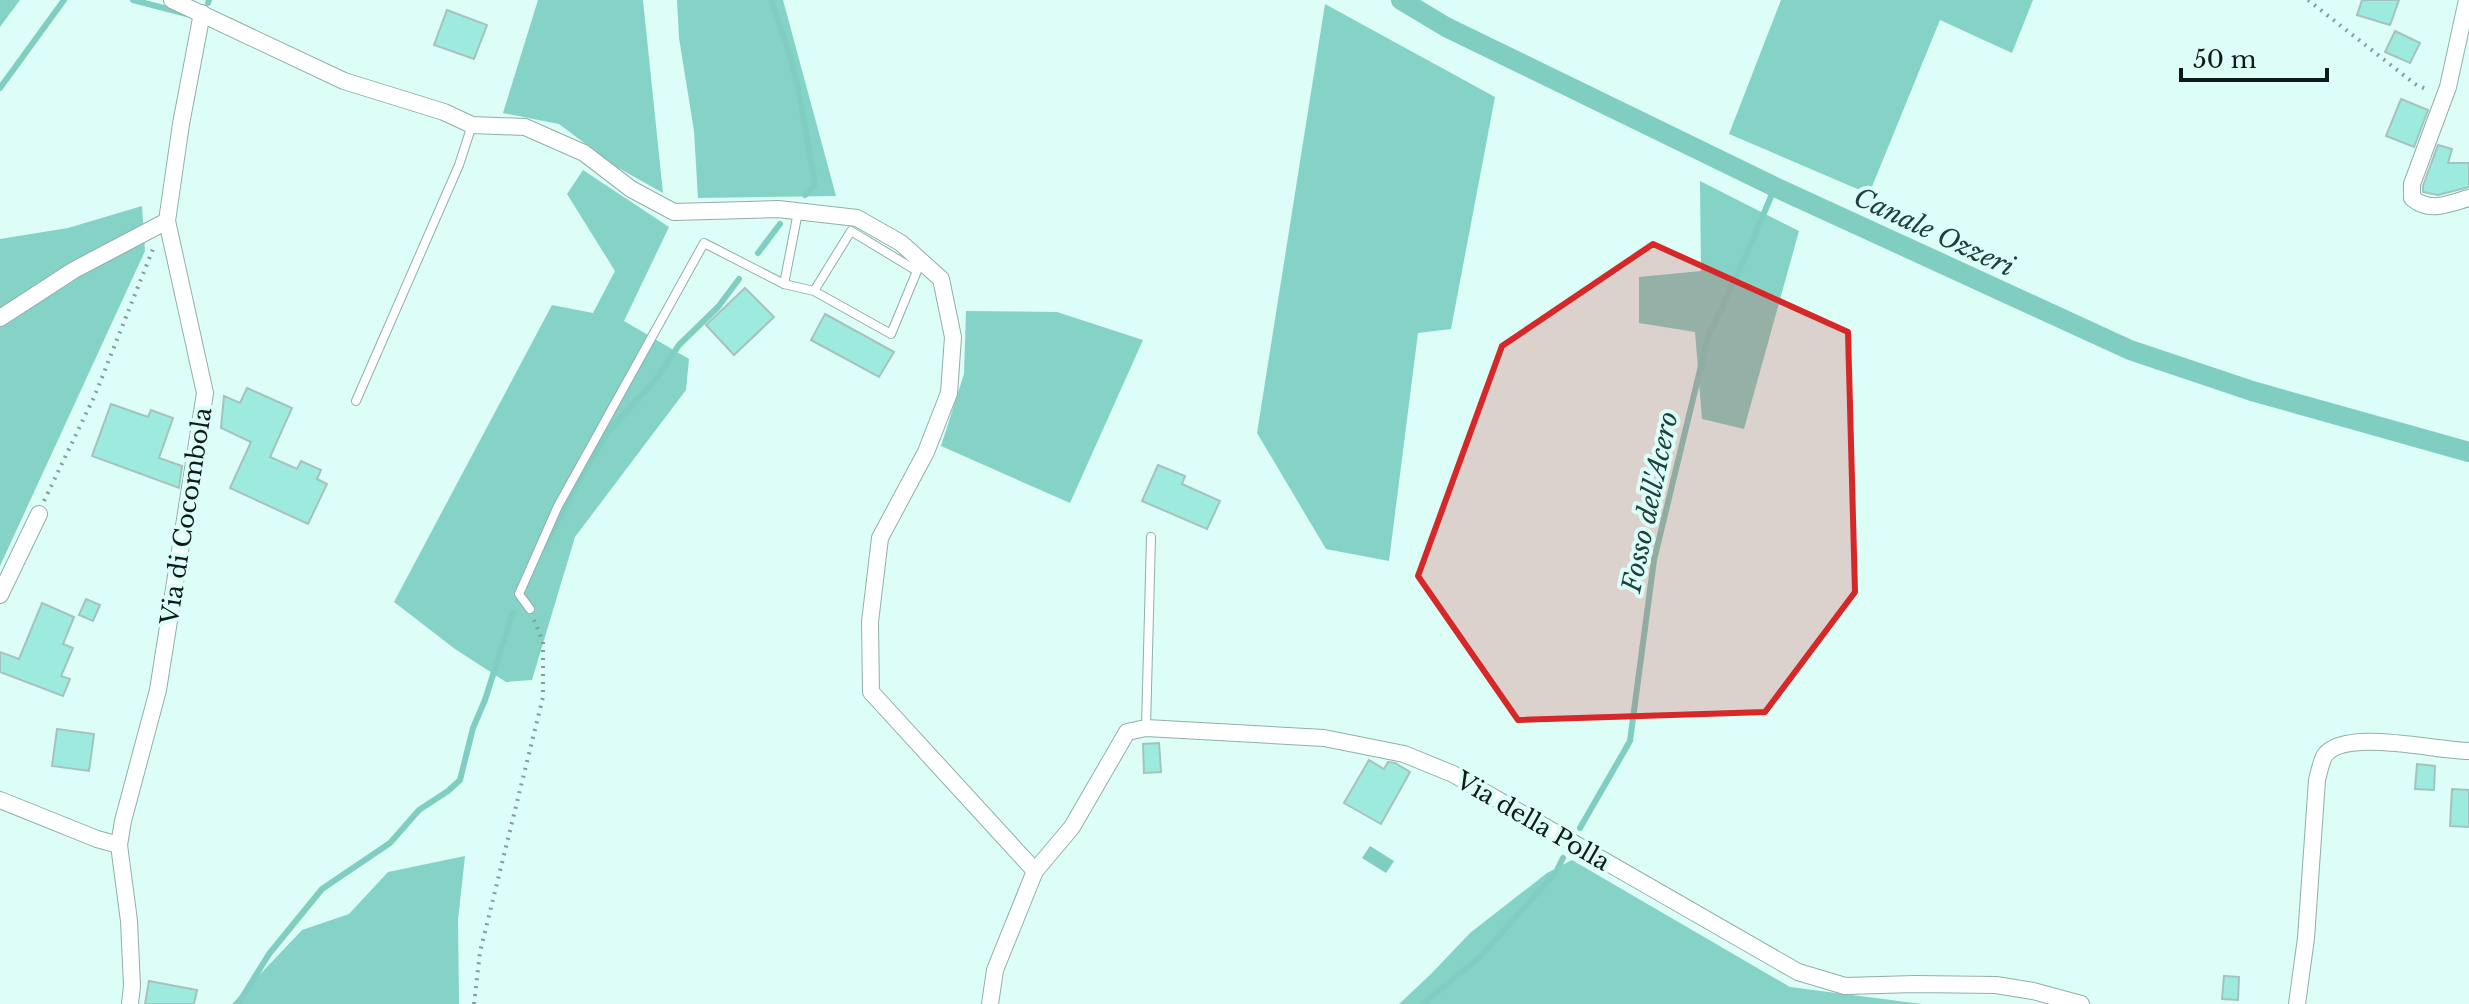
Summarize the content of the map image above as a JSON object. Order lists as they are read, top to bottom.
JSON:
{
  "streets": {
    "street": ["Via di Cocombola", "Via della Polla"]
  },
  "water": ["Canale Ozzeri", "Fosso dell'Acero"],
  "scale_bar": "50 m"
}
